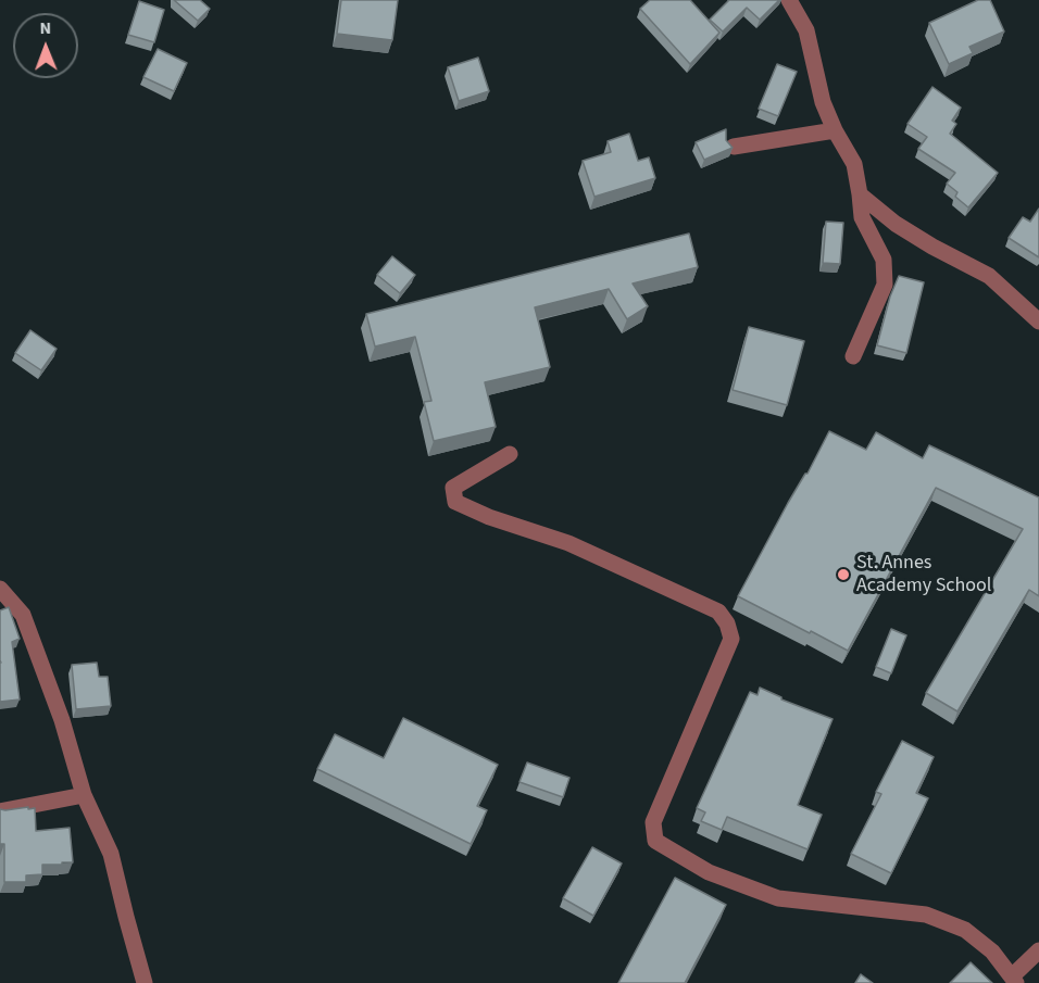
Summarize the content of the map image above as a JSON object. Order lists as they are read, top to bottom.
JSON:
{
  "places": ["St. Annes Academy School"],
  "north": "top"
}
